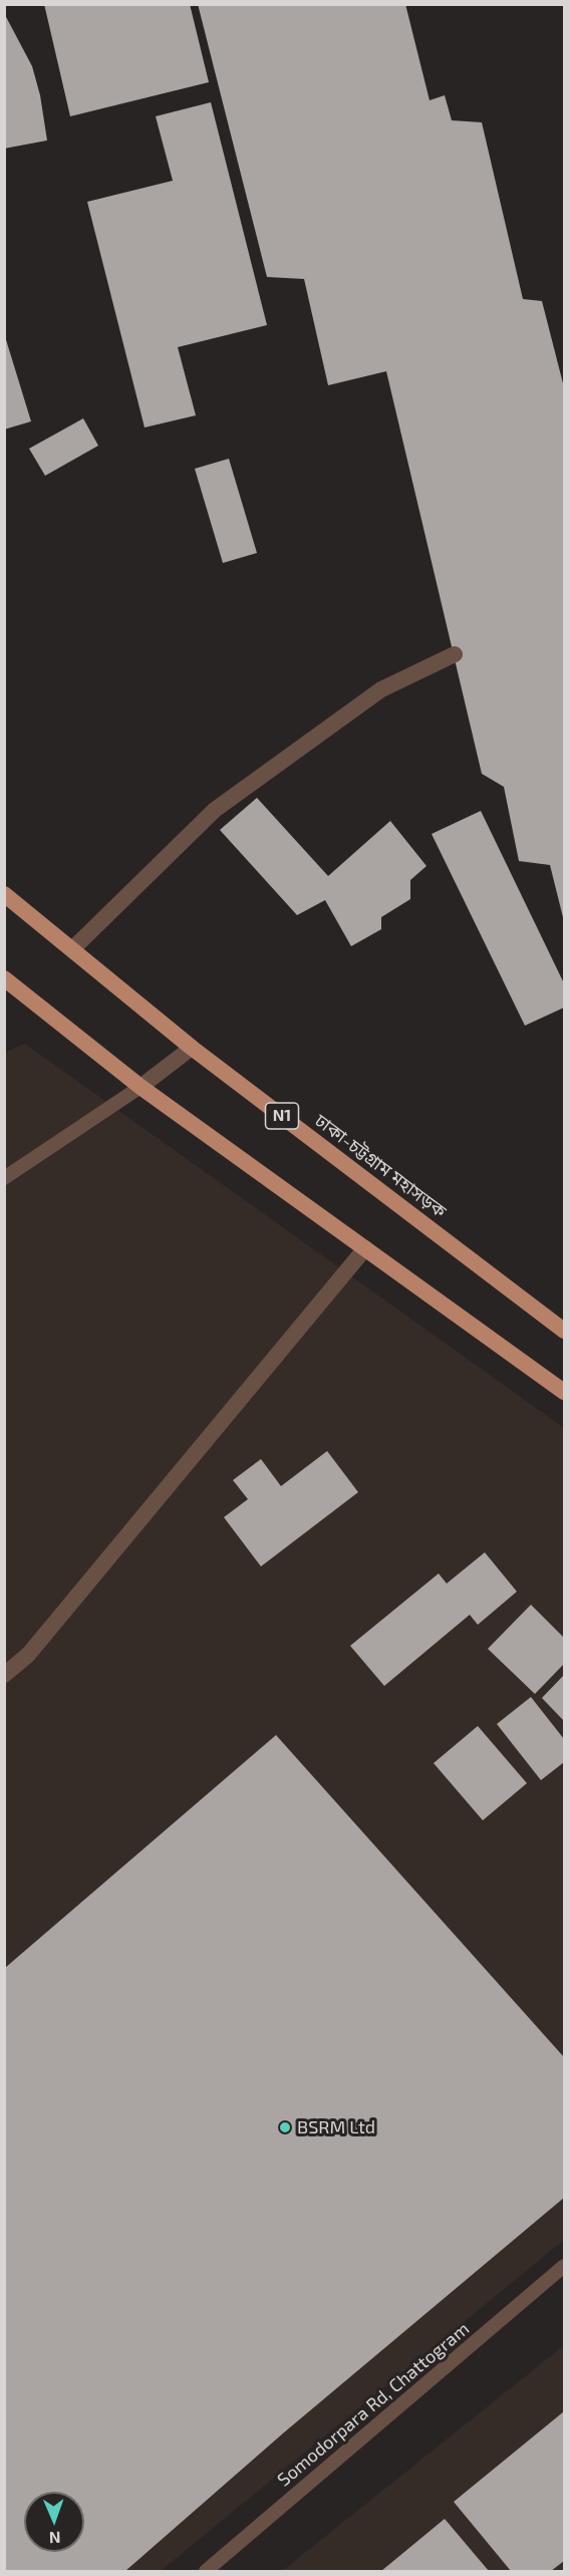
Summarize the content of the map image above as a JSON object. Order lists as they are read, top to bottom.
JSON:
{
  "streets": {
    "highway": ["N1", "ঢাকা-চট্টগ্রাম মহাসড়ক"],
    "lane": ["Somodorpara Rd, Chattogram"]
  },
  "places": ["BSRM Ltd"],
  "north": "bottom"
}
